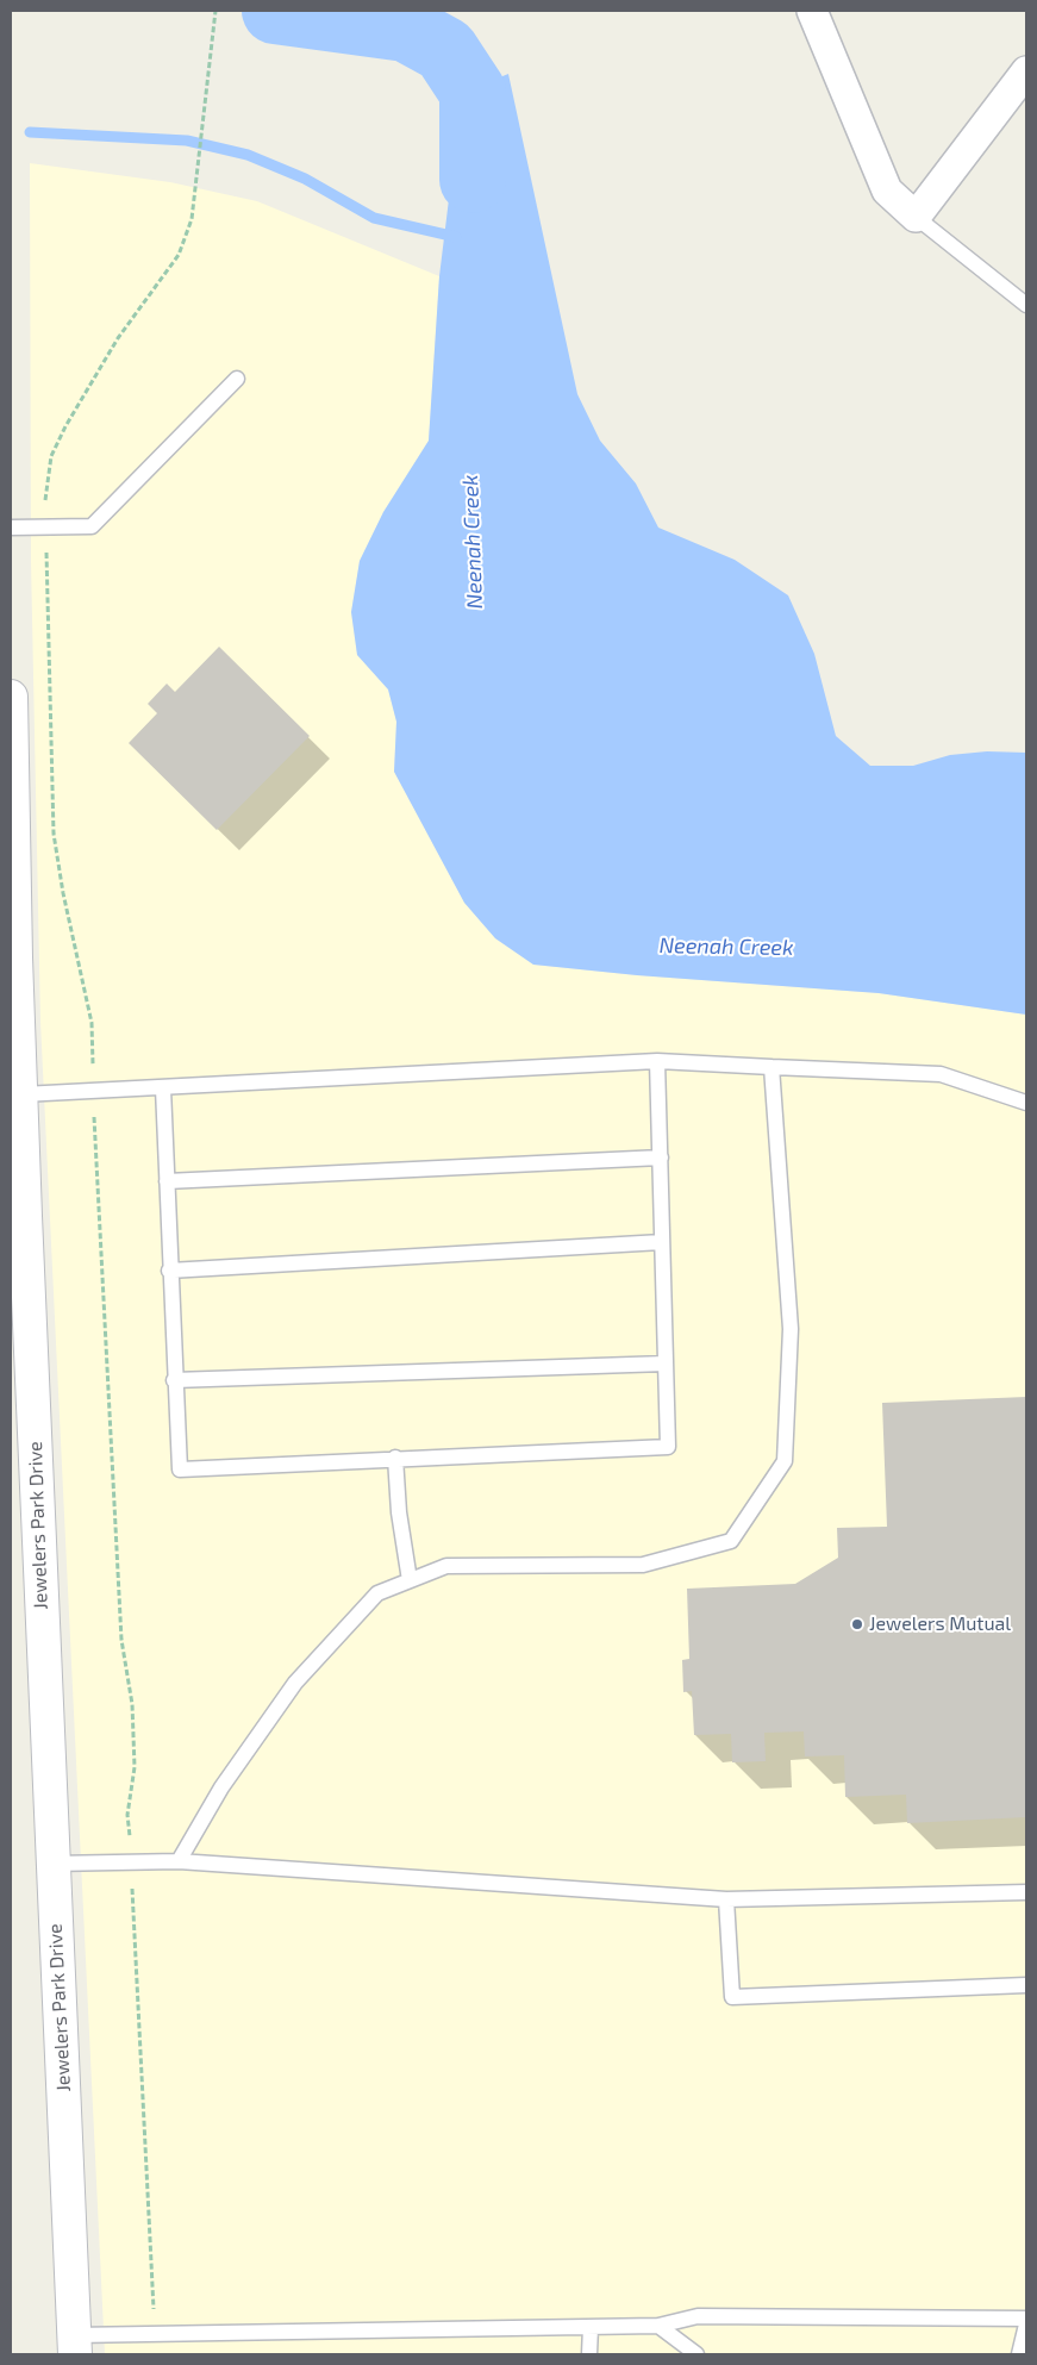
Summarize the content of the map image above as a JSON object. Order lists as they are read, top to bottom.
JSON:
{
  "streets": {
    "street": ["Jewelers Park Drive"]
  },
  "water": ["Neenah Creek"],
  "places": ["Jewelers Mutual"]
}
